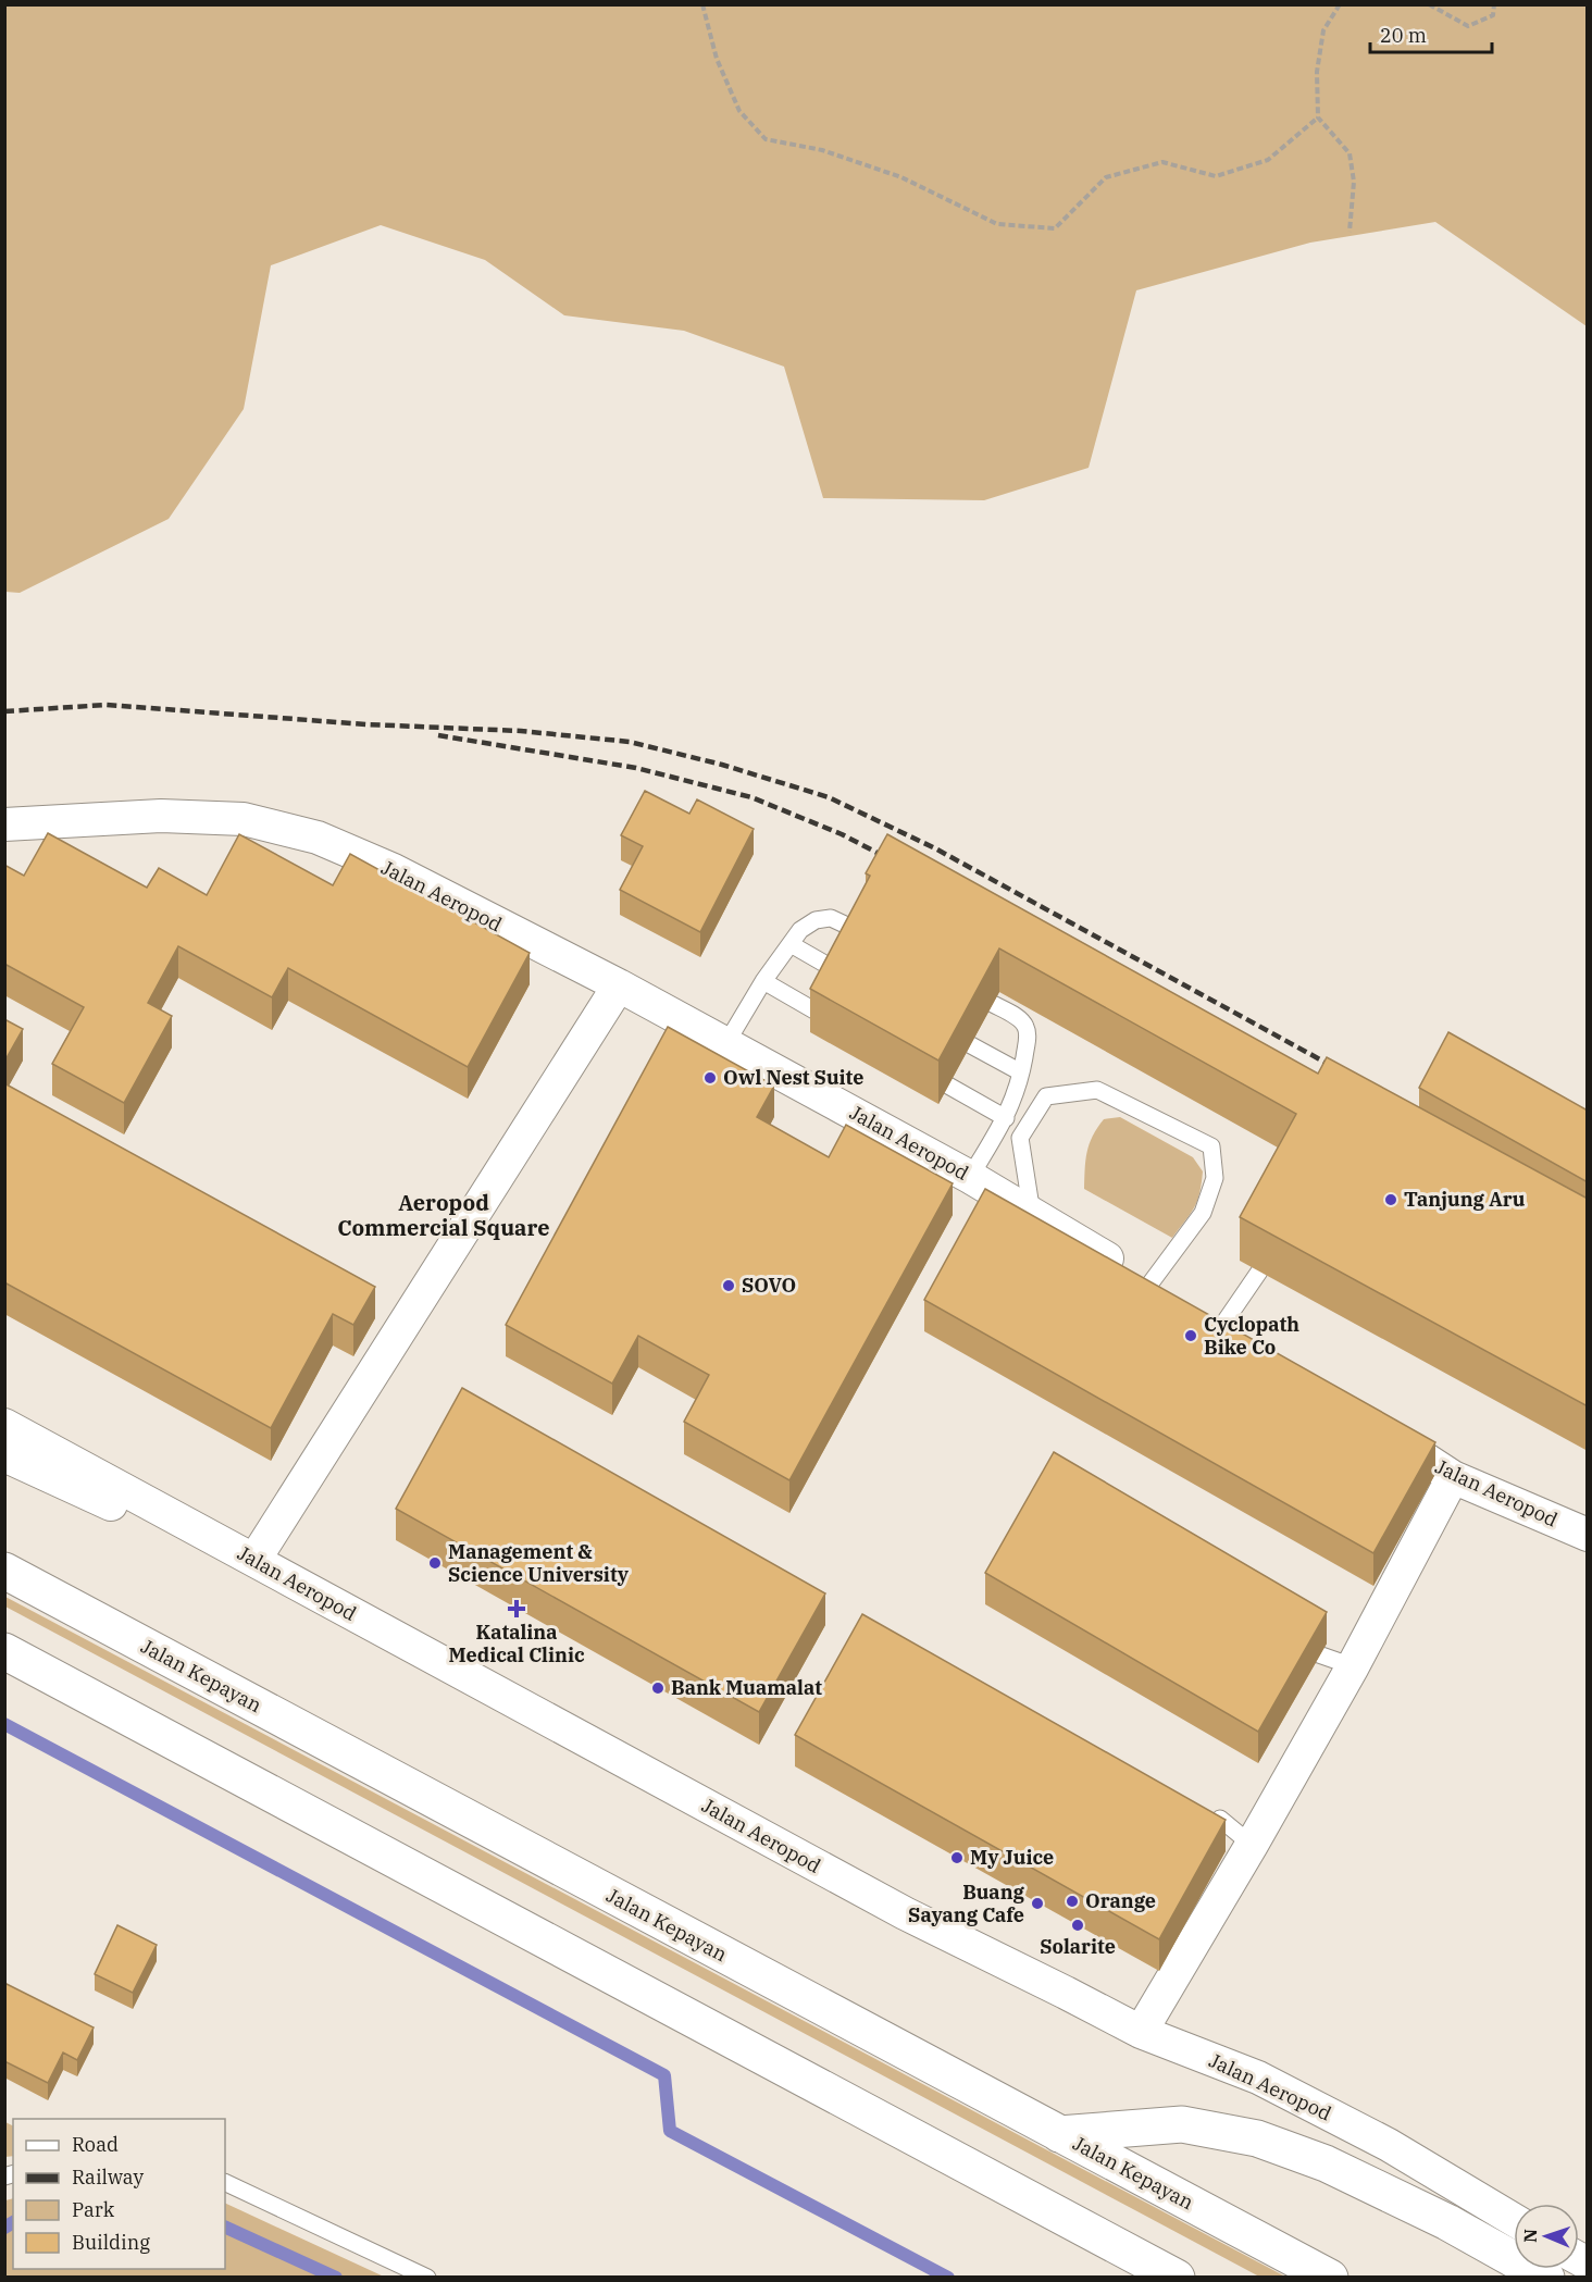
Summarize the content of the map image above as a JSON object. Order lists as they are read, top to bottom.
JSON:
{
  "streets": {
    "highway": ["Jalan Kepayan"],
    "street": ["Jalan Aeropod"]
  },
  "districts": ["Aeropod Commercial Square"],
  "places": {
    "other": [
      "Owl Nest Suite",
      "Tanjung Aru",
      "SOVO",
      "Cyclopath Bike Co",
      "Management & Science University",
      "Bank Muamalat",
      "My Juice",
      "Orange",
      "Buang Sayang Cafe",
      "Solarite"
    ],
    "health": ["Katalina Medical Clinic"]
  },
  "legend": [
    "Road",
    "Railway",
    "Park",
    "Building"
  ],
  "scale_bar": "20 m",
  "north": "left"
}
